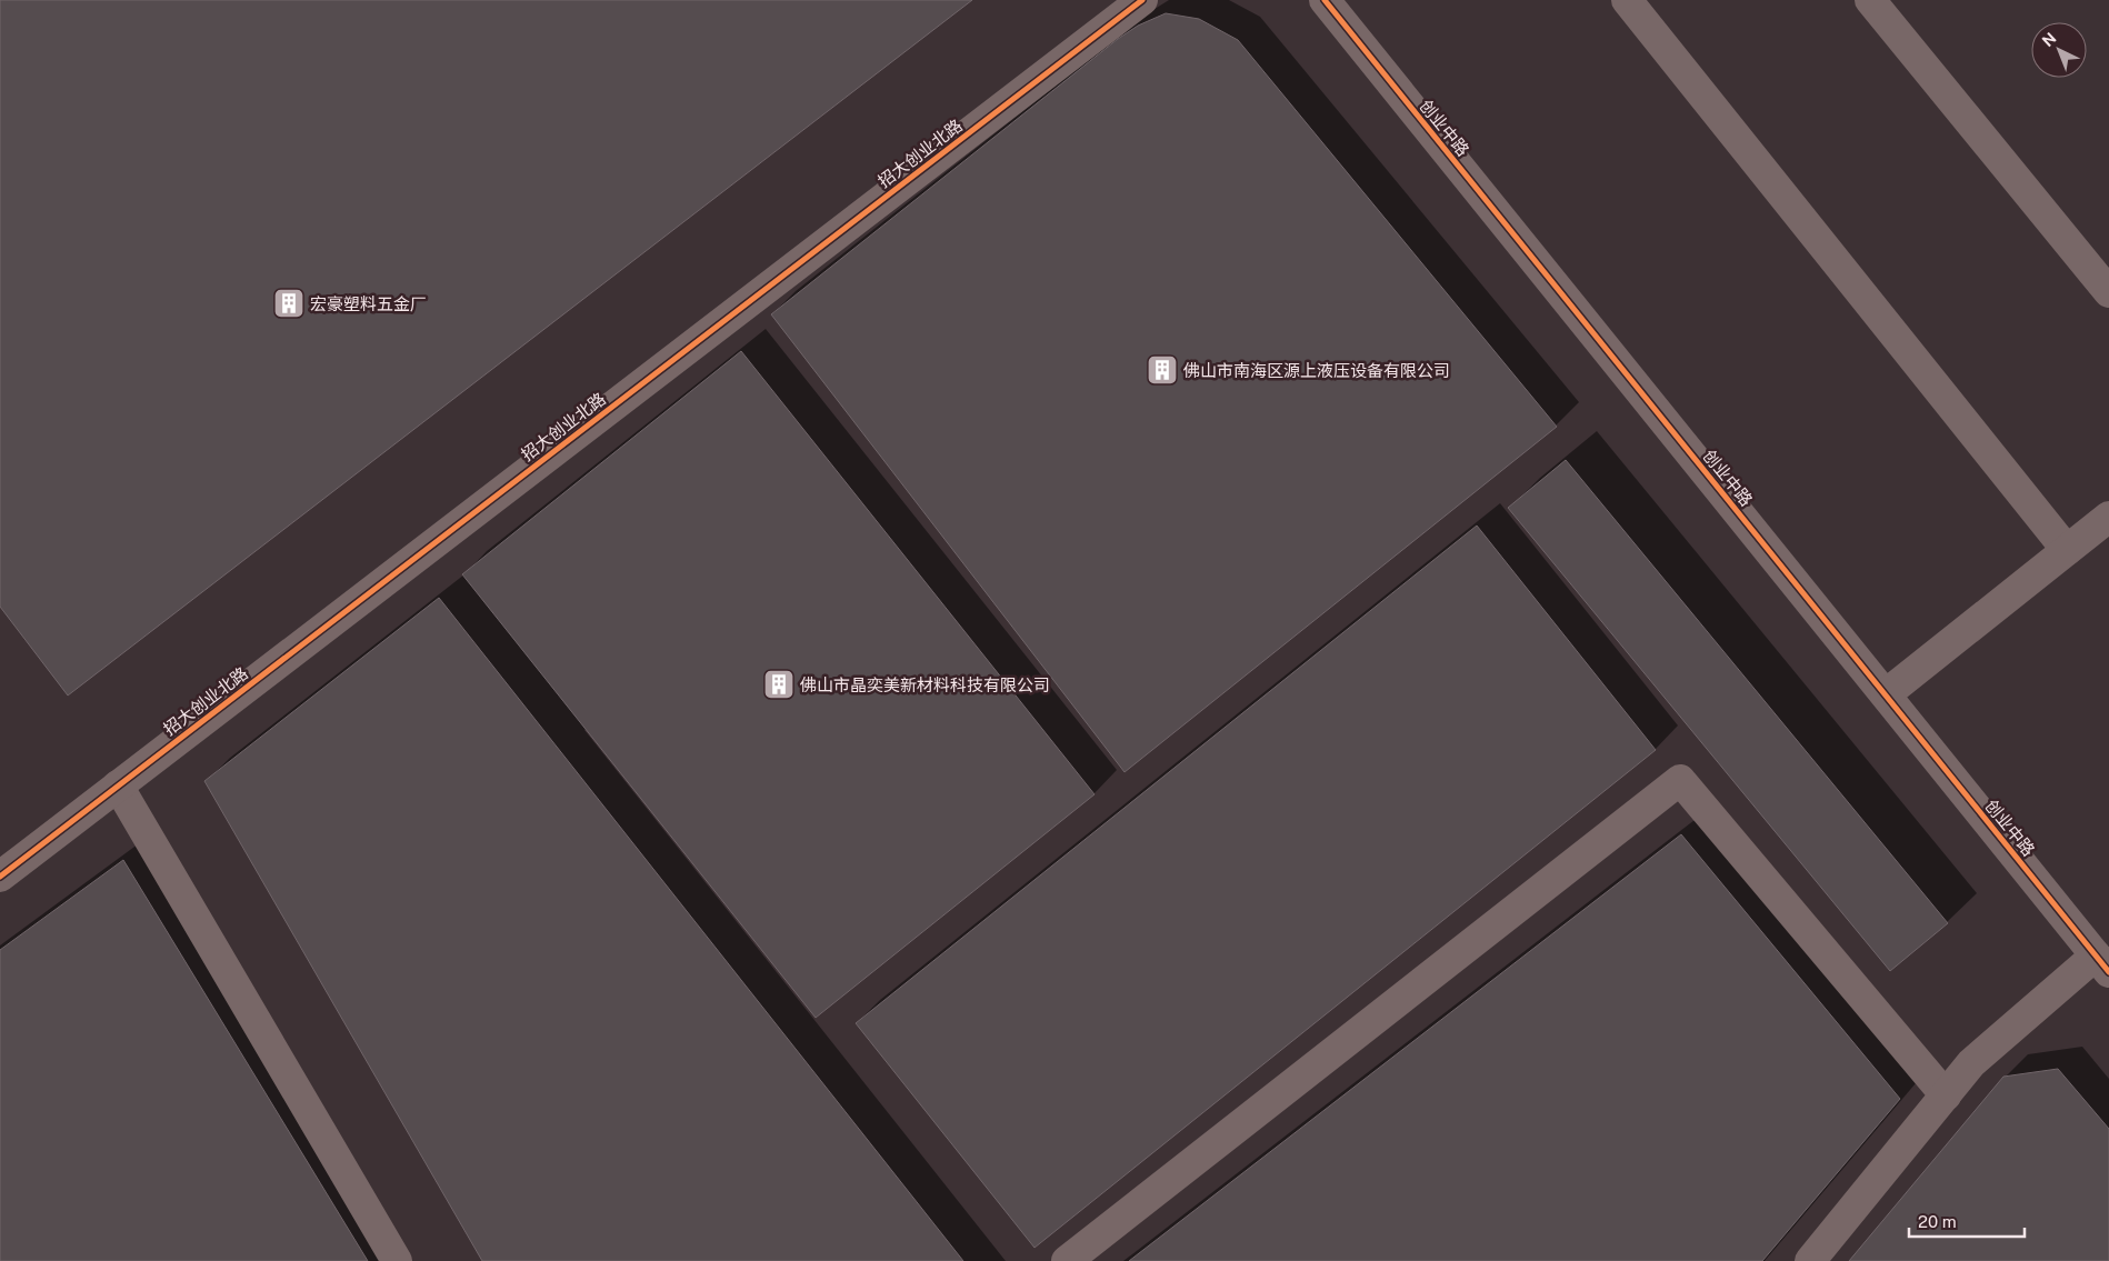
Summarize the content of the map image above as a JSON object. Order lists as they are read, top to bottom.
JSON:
{
  "streets": {
    "street": ["创业中路", "招大创业北路"]
  },
  "places": {
    "building": ["宏豪塑料五金厂", "佛山市南海区源上液压设备有限公司", "佛山市晶奕美新材料科技有限公司"]
  },
  "scale_bar": "20 m",
  "north": "top left"
}
